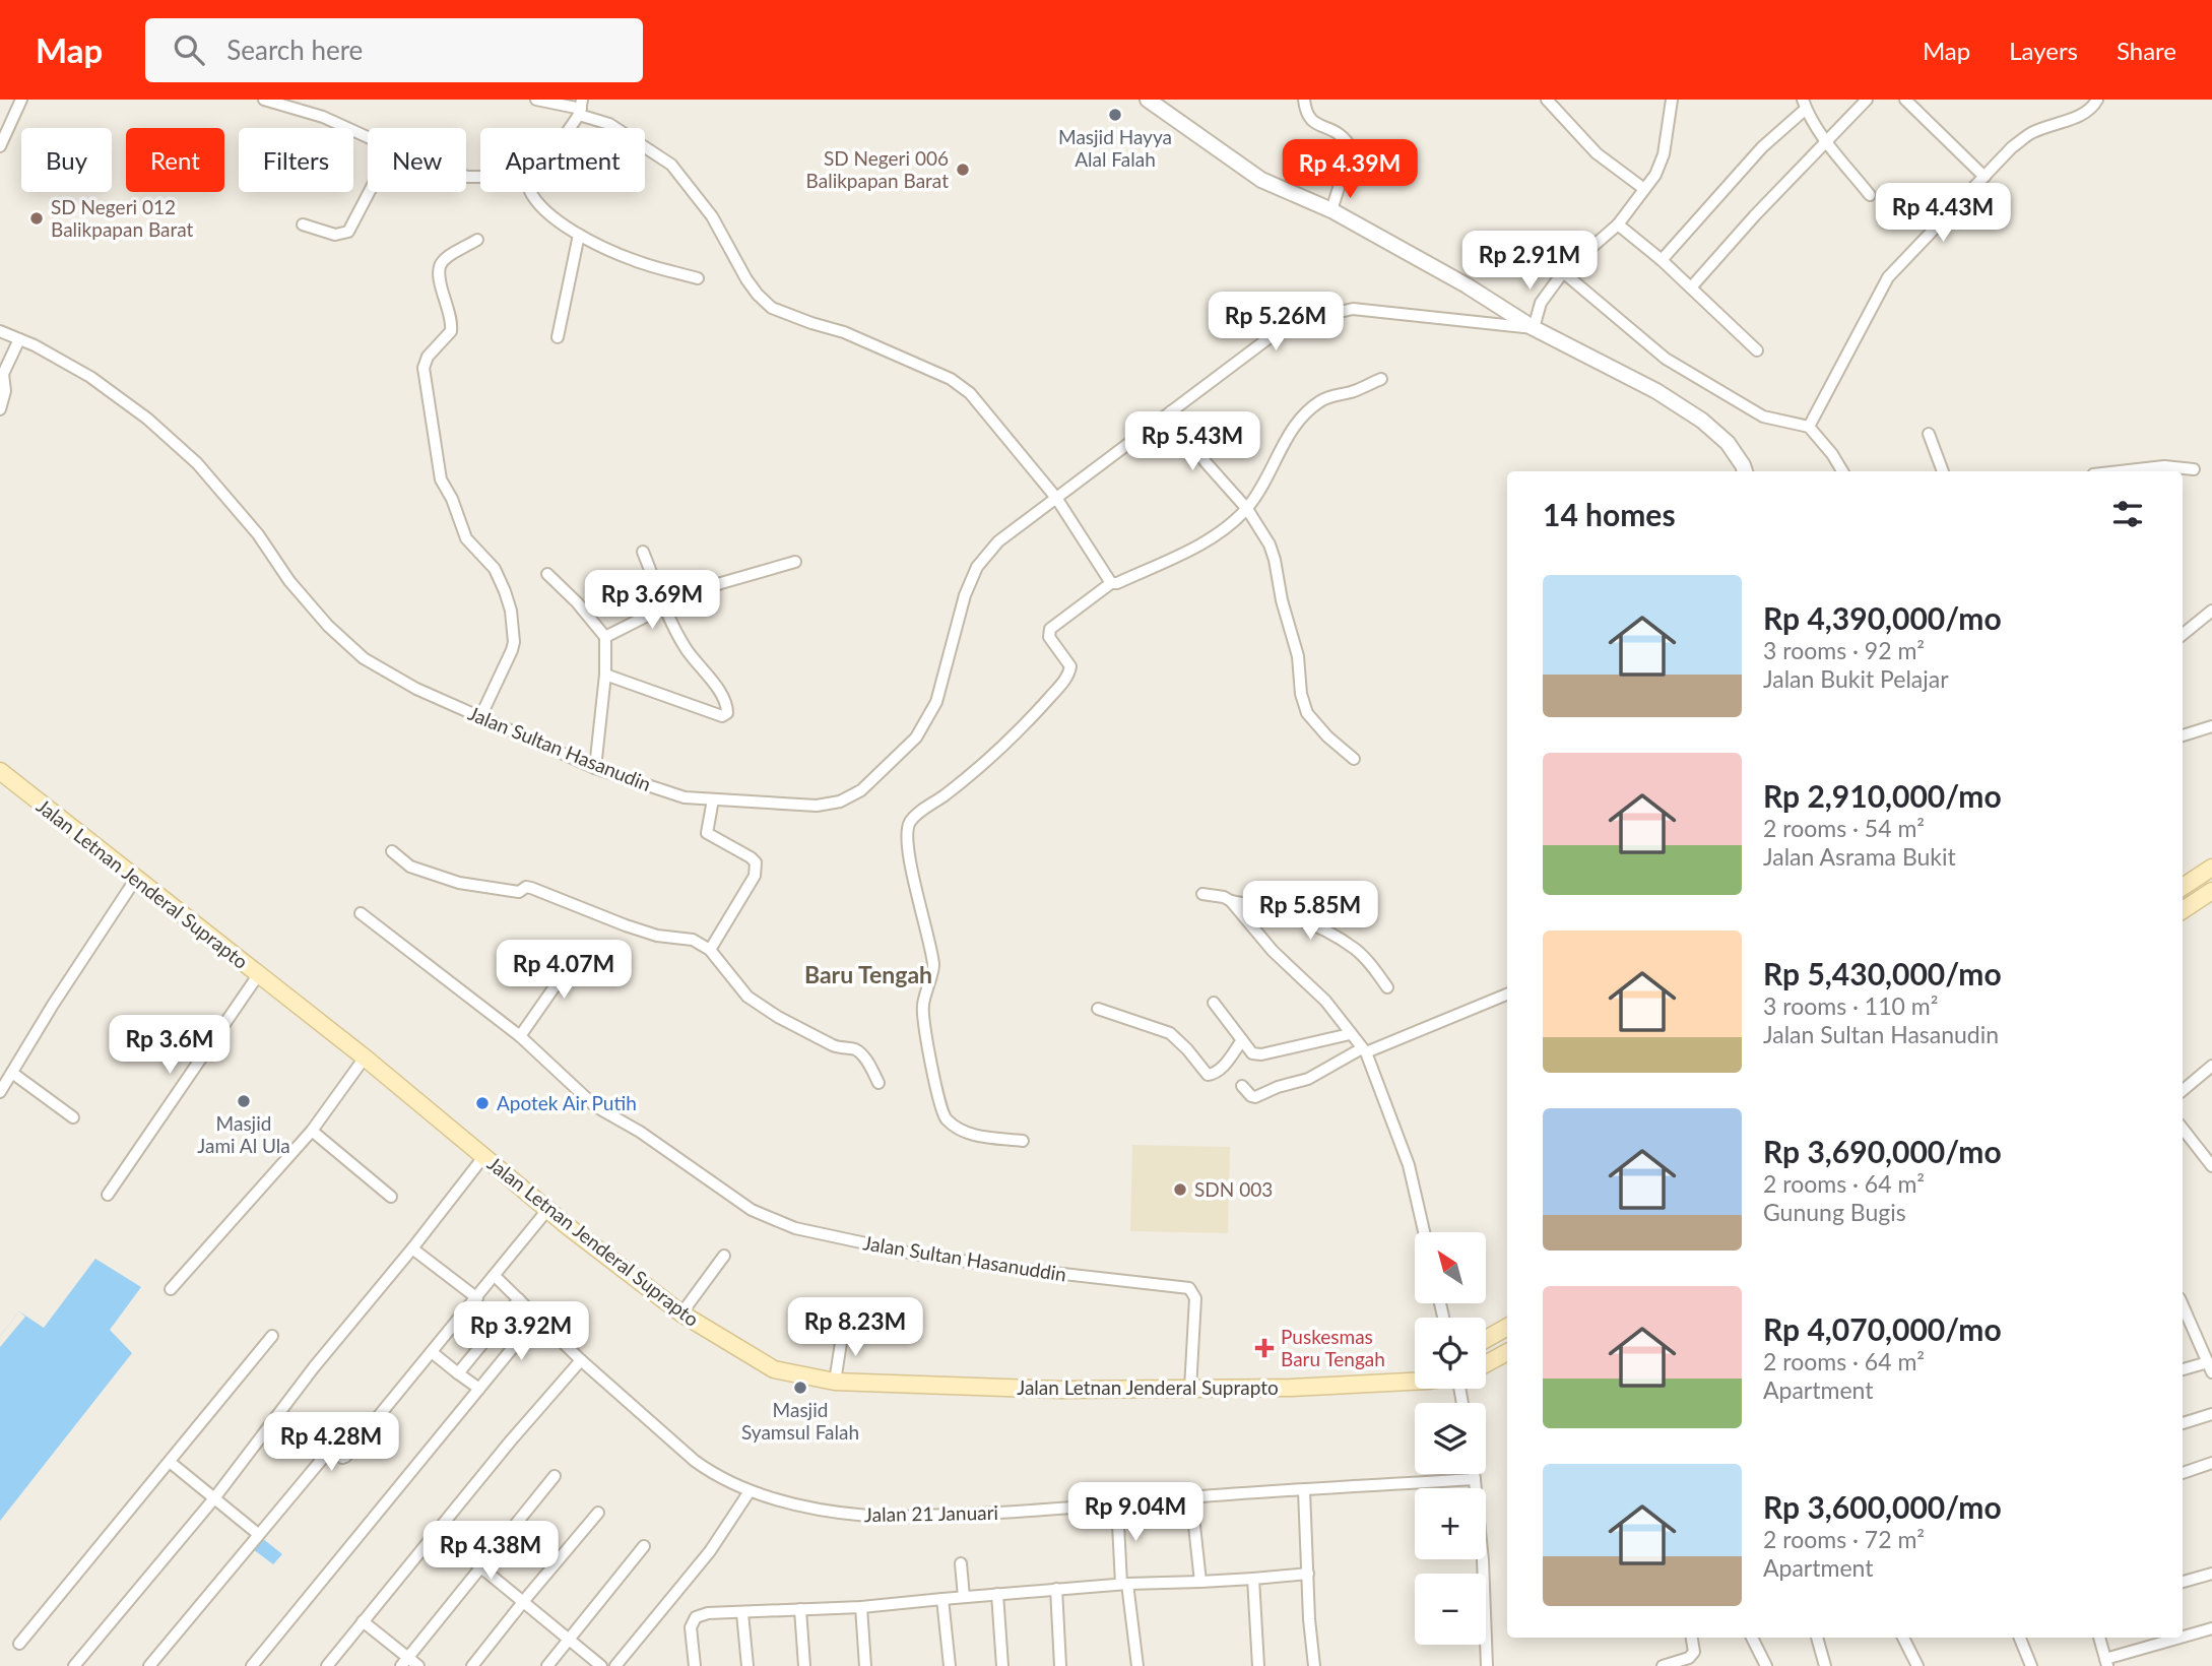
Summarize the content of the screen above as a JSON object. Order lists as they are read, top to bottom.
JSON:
{
  "streets": {
    "main road": ["Jalan Letnan Jenderal Suprapto"],
    "street": ["Jalan Sultan Hasanudin", "Jalan Sultan Hasanuddin", "Jalan 21 Januari"]
  },
  "crossings": [
    ["Jalan Letnan Jenderal Suprapto", "Jalan Sultan Hasanuddin"]
  ],
  "districts": ["Baru Tengah"],
  "places": {
    "other": [
      "Masjid Hayya Alal Falah",
      "SD Negeri 006 Balikpapan Barat",
      "SD Negeri 012 Balikpapan Barat",
      "Masjid Jami Al Ula",
      "Apotek Air Putih",
      "SDN 003",
      "Masjid Syamsul Falah"
    ],
    "health": ["Puskesmas Baru Tengah"]
  },
  "north": "top left",
  "page": {
    "header": "Map",
    "search": "Search here",
    "nav": ["Map", "Layers", "Share"],
    "chip": [
      "Buy",
      "Rent",
      "Filters",
      "New",
      "Apartment"
    ],
    "price": [
      "Rp 4.39M",
      "Rp 4.43M",
      "Rp 2.91M",
      "Rp 5.26M",
      "Rp 5.43M",
      "Rp 3.69M",
      "Rp 5.85M",
      "Rp 4.07M",
      "Rp 3.6M",
      "Rp 8.23M",
      "Rp 3.92M",
      "Rp 4.28M",
      "Rp 9.04M",
      "Rp 4.38M"
    ],
    "heading": "14 homes",
    "list": [
      {
        "name": "Rp 4,390,000/mo",
        "note": "3 rooms · 92 m² · Jalan Bukit Pelajar"
      },
      {
        "name": "Rp 2,910,000/mo",
        "note": "2 rooms · 54 m² · Jalan Asrama Bukit"
      },
      {
        "name": "Rp 5,430,000/mo",
        "note": "3 rooms · 110 m² · Jalan Sultan Hasanudin"
      },
      {
        "name": "Rp 3,690,000/mo",
        "note": "2 rooms · 64 m² · Gunung Bugis"
      },
      {
        "name": "Rp 4,070,000/mo",
        "note": "2 rooms · 64 m² · Apartment"
      },
      {
        "name": "Rp 3,600,000/mo",
        "note": "2 rooms · 72 m² · Apartment"
      }
    ],
    "map_buttons": ["+", "−"]
  }
}
